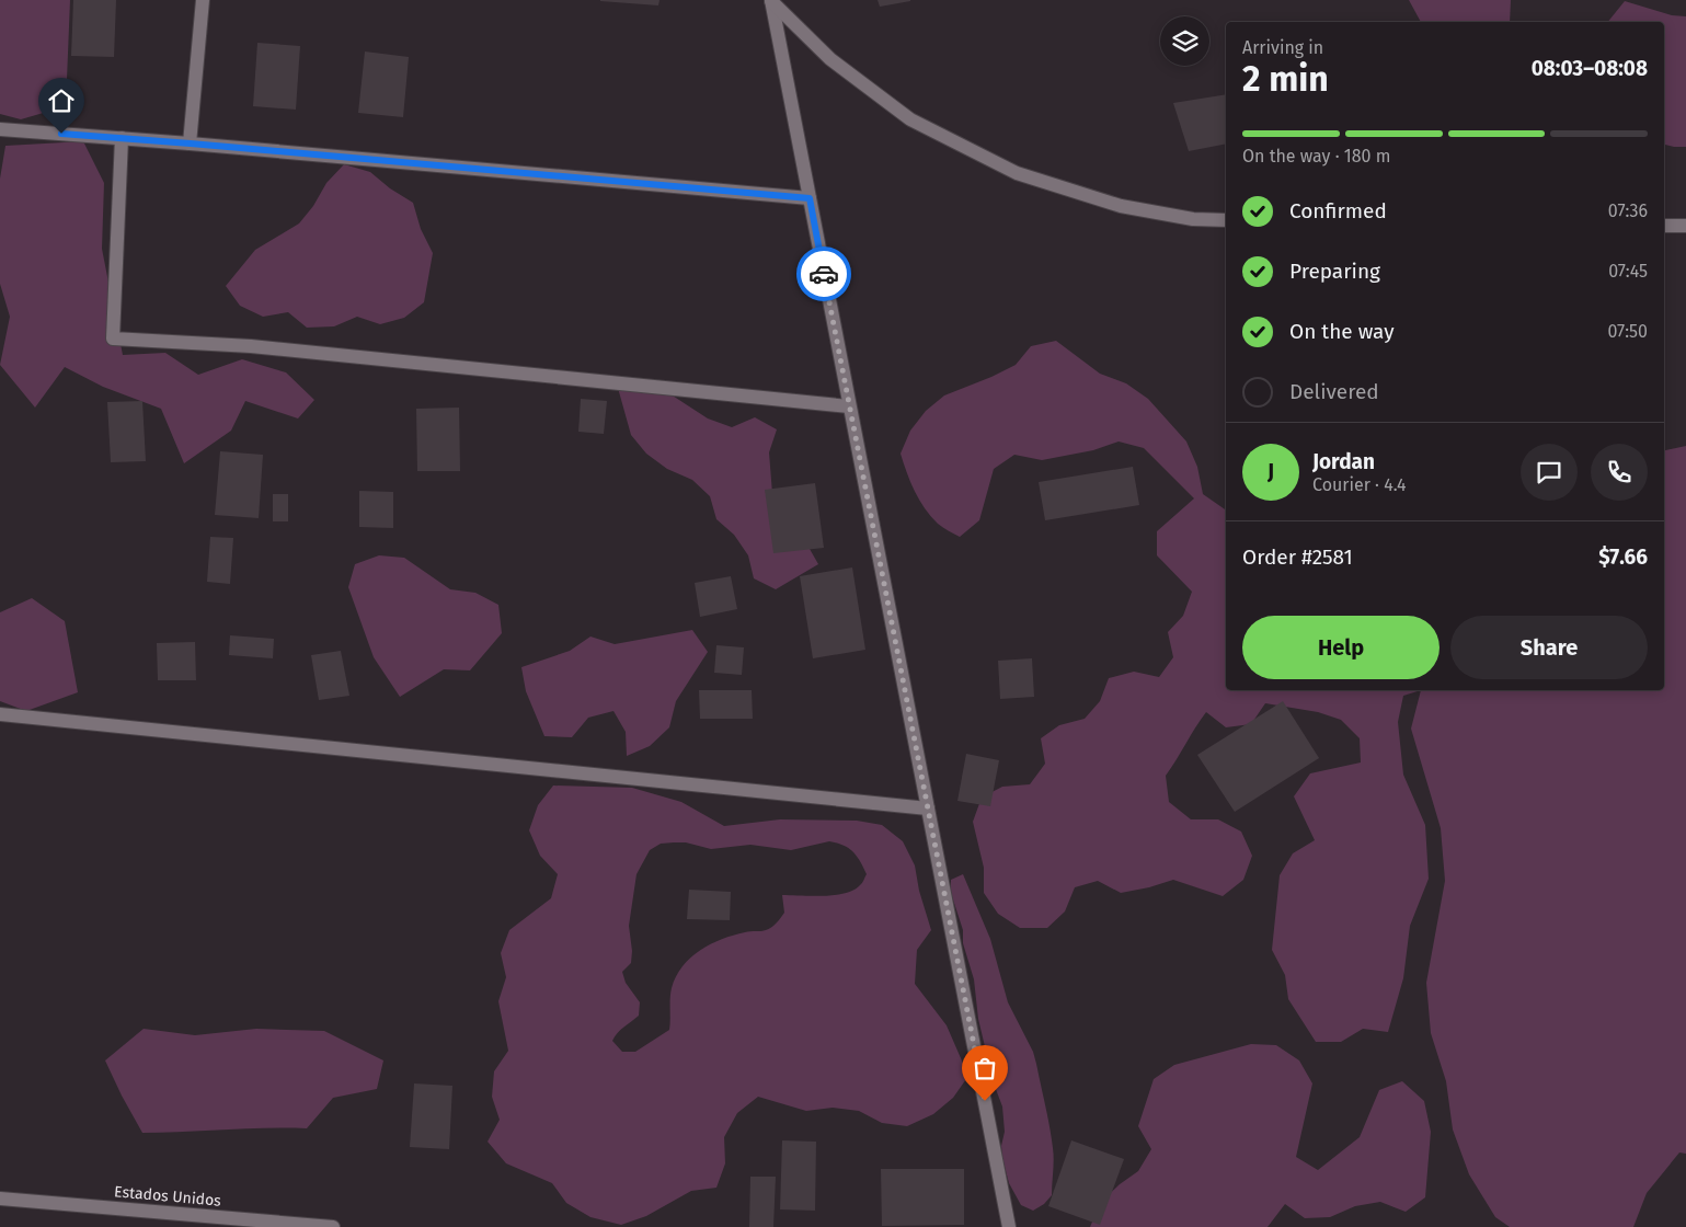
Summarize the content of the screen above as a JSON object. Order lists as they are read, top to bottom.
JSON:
{
  "streets": {
    "street": ["Estados Unidos"]
  },
  "page": {
    "heading": ["2 min", "Arriving in", "08:03–08:08"],
    "panel": [
      "Jordan",
      "Courier · 4.4",
      "Order #2581",
      "$7.66"
    ],
    "bar": "On the way · 180 m",
    "list": [
      ["Confirmed", "07:36"],
      ["Preparing", "07:45"],
      ["On the way", "07:50"],
      "Delivered"
    ],
    "round": "J",
    "buttons": ["Help", "Share"]
  }
}
